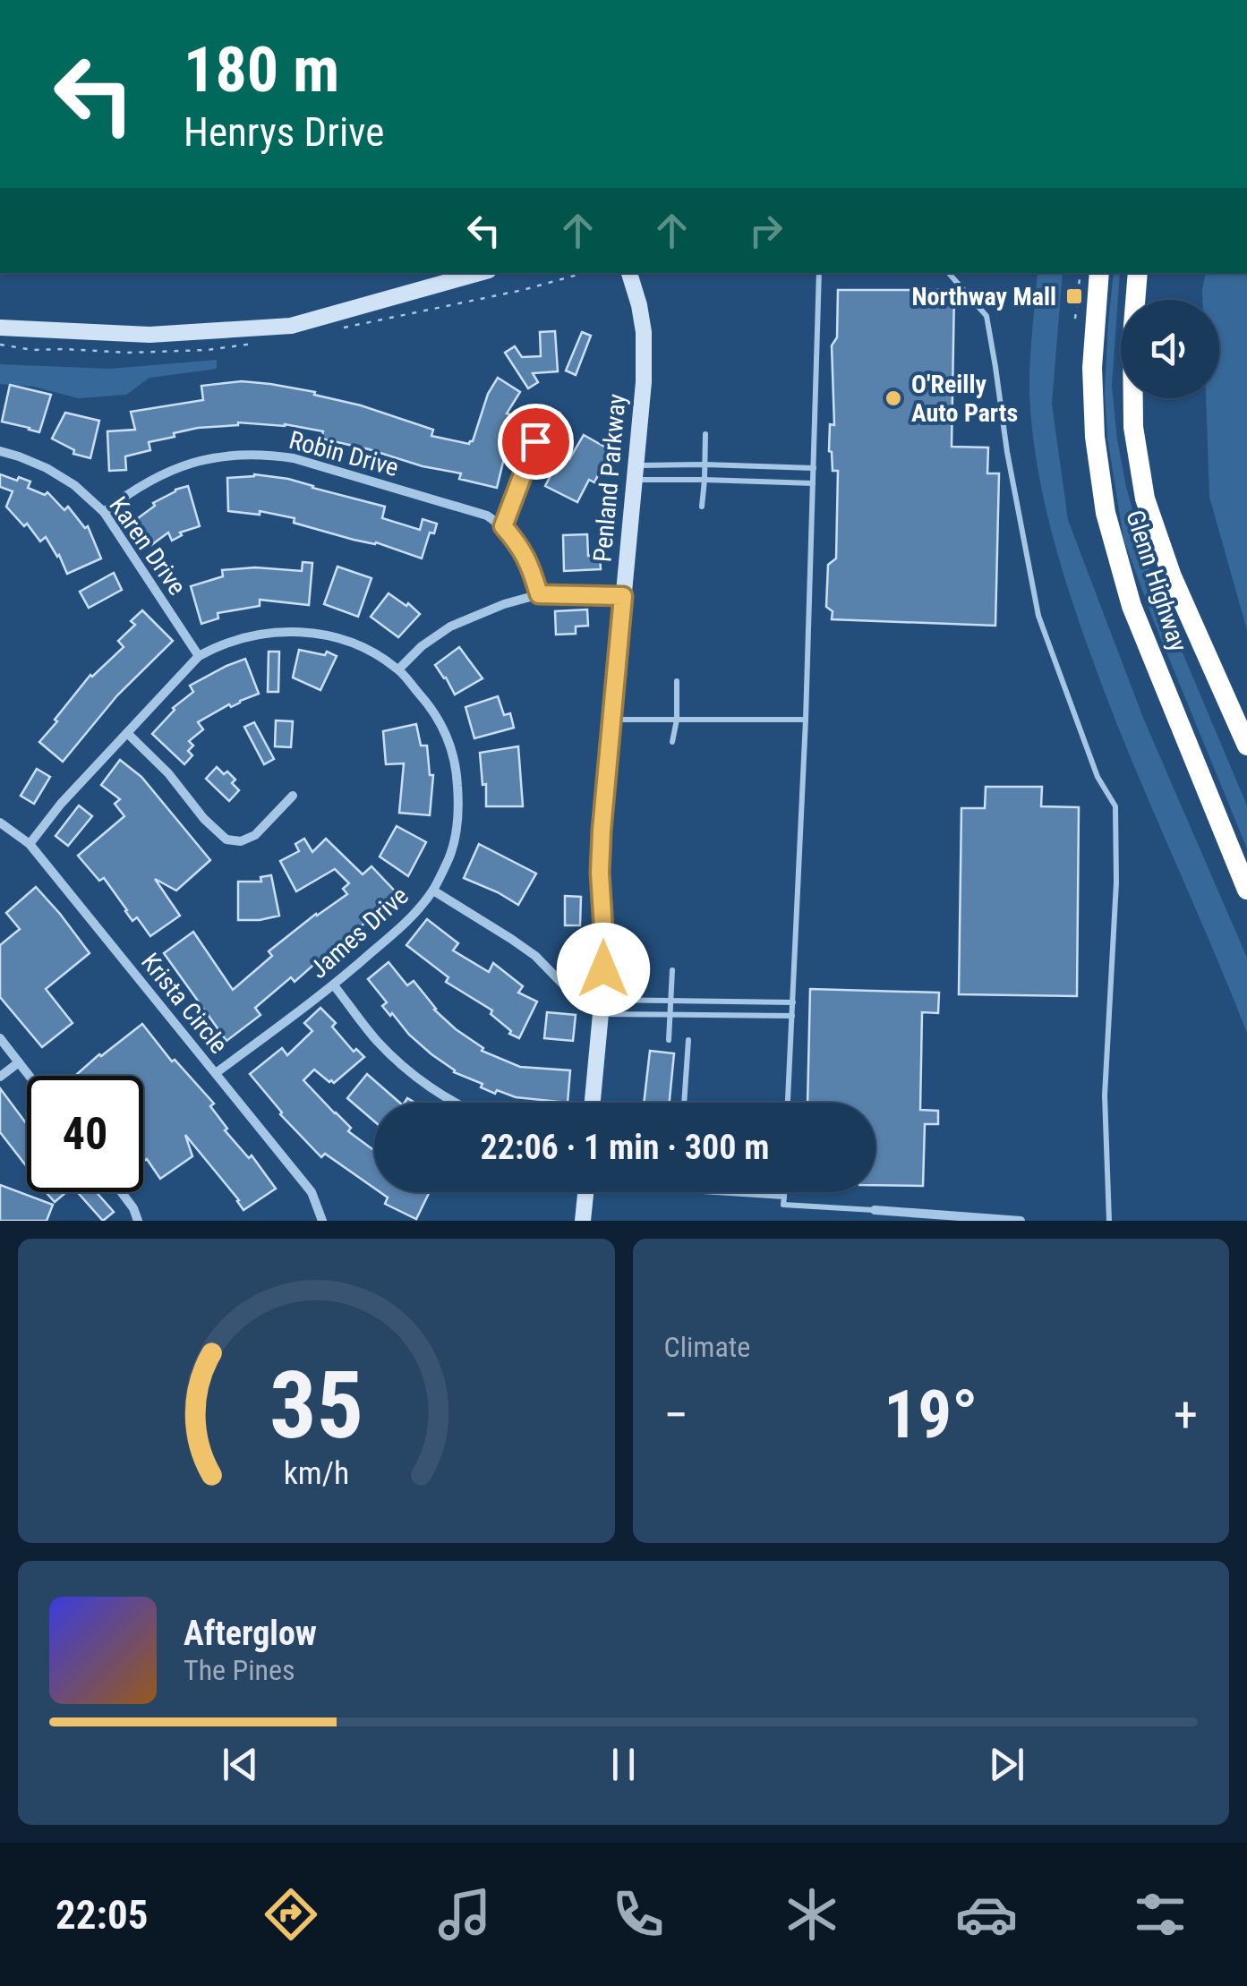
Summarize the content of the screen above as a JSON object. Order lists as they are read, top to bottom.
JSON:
{
  "streets": {
    "highway": ["Glenn Highway"],
    "street": [
      "Robin Drive",
      "Penland Parkway",
      "Karen Drive",
      "James Drive",
      "Krista Circle"
    ]
  },
  "crossings": [
    ["Robin Drive", "Karen Drive"],
    ["Karen Drive", "James Drive"],
    ["James Drive", "Krista Circle"]
  ],
  "places": {
    "transit": ["Northway Mall"],
    "other": ["O'Reilly Auto Parts"]
  },
  "page": {
    "turn": ["180 m", "Henrys Drive"],
    "limit": "40",
    "trip": "22:06 · 1 min · 300 m",
    "tile": "Climate",
    "heat": ["−", "19°", "+"],
    "song": ["Afterglow", "The Pines"],
    "tabs": "22:05",
    "gauge": ["35", "km/h"]
  }
}
